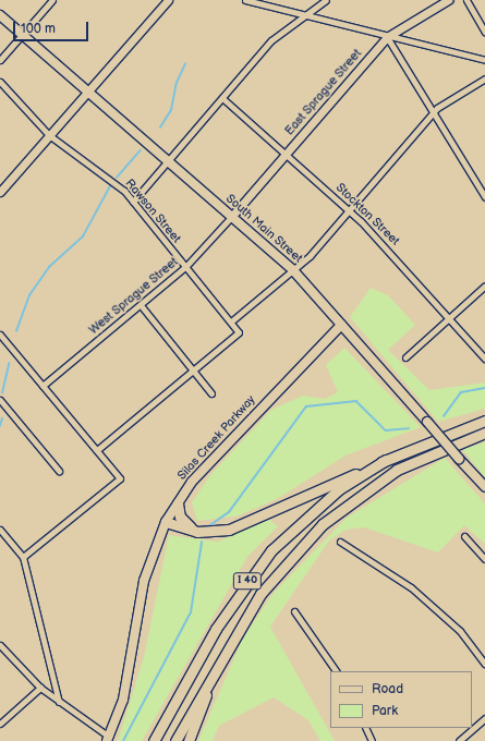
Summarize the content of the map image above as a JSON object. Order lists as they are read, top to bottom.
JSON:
{
  "streets": {
    "highway": ["I 40"],
    "main road": ["East Sprague Street", "South Main Street", "Silas Creek Parkway"],
    "street": ["Rawson Street", "Stockton Street", "West Sprague Street"]
  },
  "crossings": [
    ["East Sprague Street", "Stockton Street"],
    ["East Sprague Street", "South Main Street"],
    ["East Sprague Street", "West Sprague Street"],
    ["Rawson Street", "West Sprague Street"],
    ["South Main Street", "West Sprague Street"],
    ["South Main Street", "Silas Creek Parkway"]
  ],
  "legend": ["Road", "Park"],
  "scale_bar": "100 m"
}
